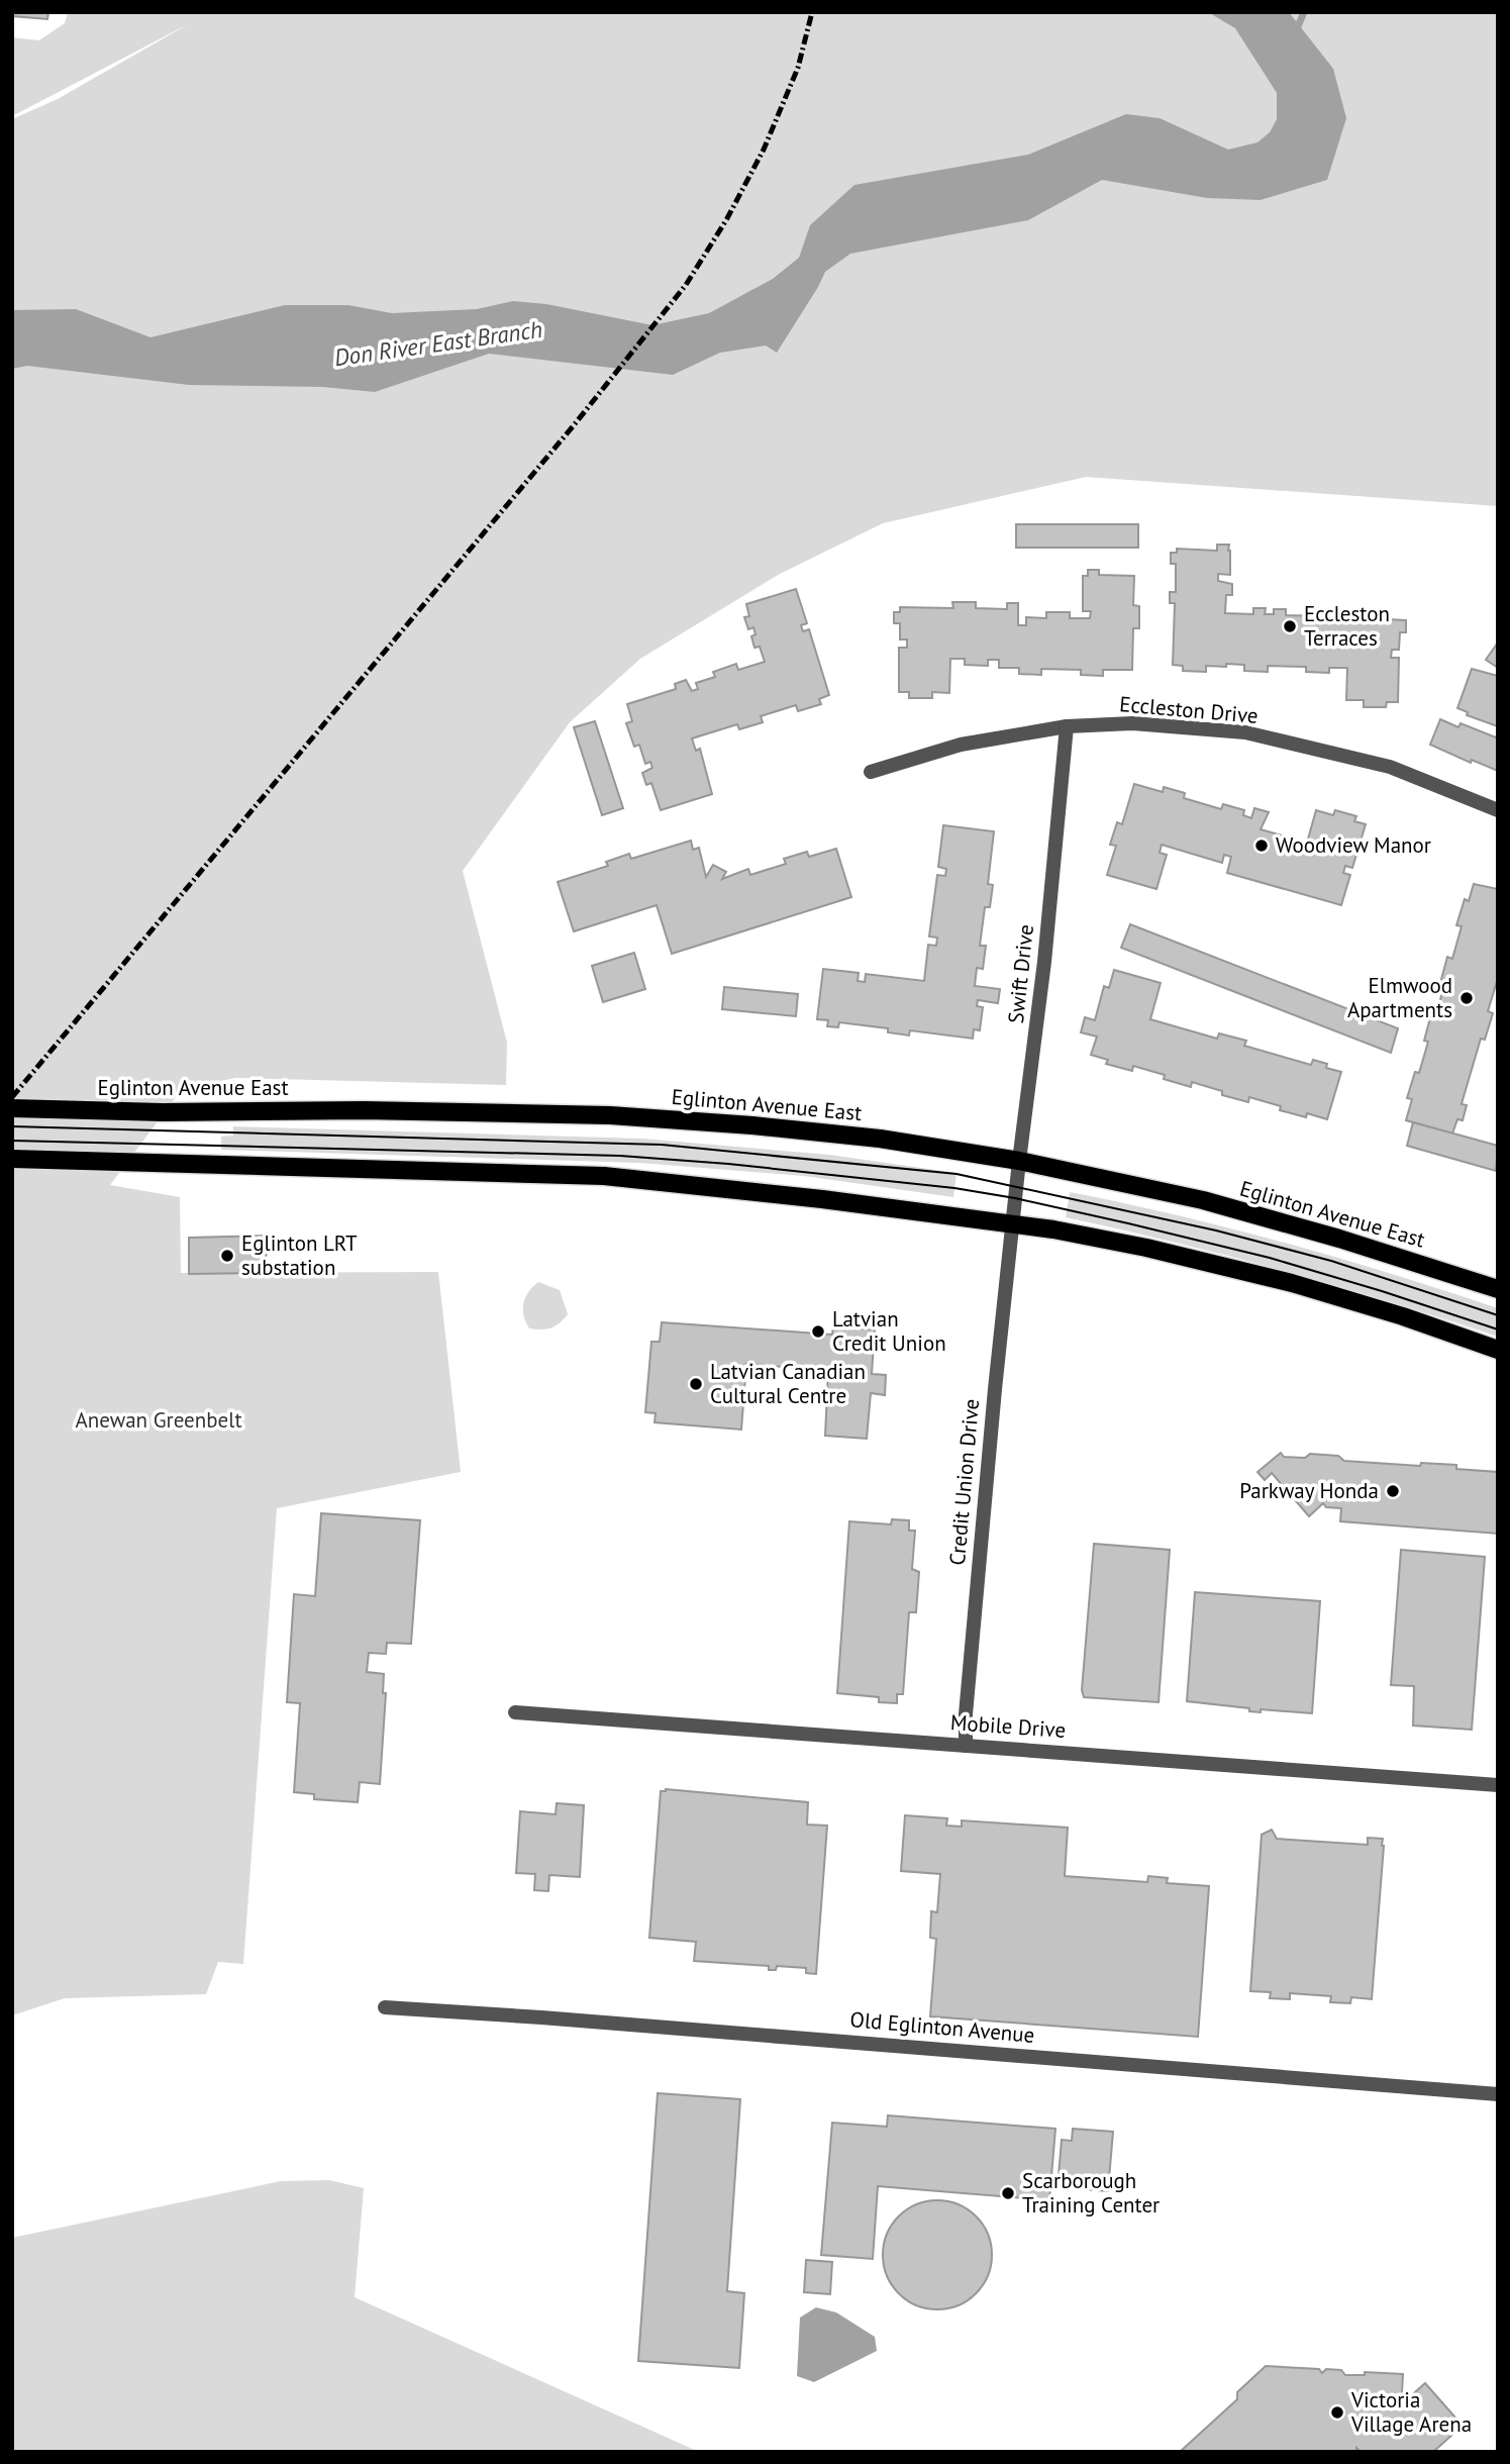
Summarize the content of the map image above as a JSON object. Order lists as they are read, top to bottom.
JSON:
{
  "streets": {
    "main road": ["Eglinton Avenue East"],
    "street": [
      "Eccleston Drive",
      "Swift Drive",
      "Credit Union Drive",
      "Mobile Drive",
      "Old Eglinton Avenue"
    ]
  },
  "crossings": [
    ["Eccleston Drive", "Swift Drive"],
    ["Swift Drive", "Eglinton Avenue East"],
    ["Swift Drive", "Credit Union Drive"],
    ["Credit Union Drive", "Mobile Drive"]
  ],
  "water": ["Don River East Branch"],
  "parks": ["Anewan Greenbelt"],
  "places": [
    "Eccleston Terraces",
    "Woodview Manor",
    "Elmwood Apartments",
    "Eglinton LRT substation",
    "Latvian Credit Union",
    "Latvian Canadian Cultural Centre",
    "Parkway Honda",
    "Scarborough Training Center",
    "Victoria Village Arena"
  ]
}
